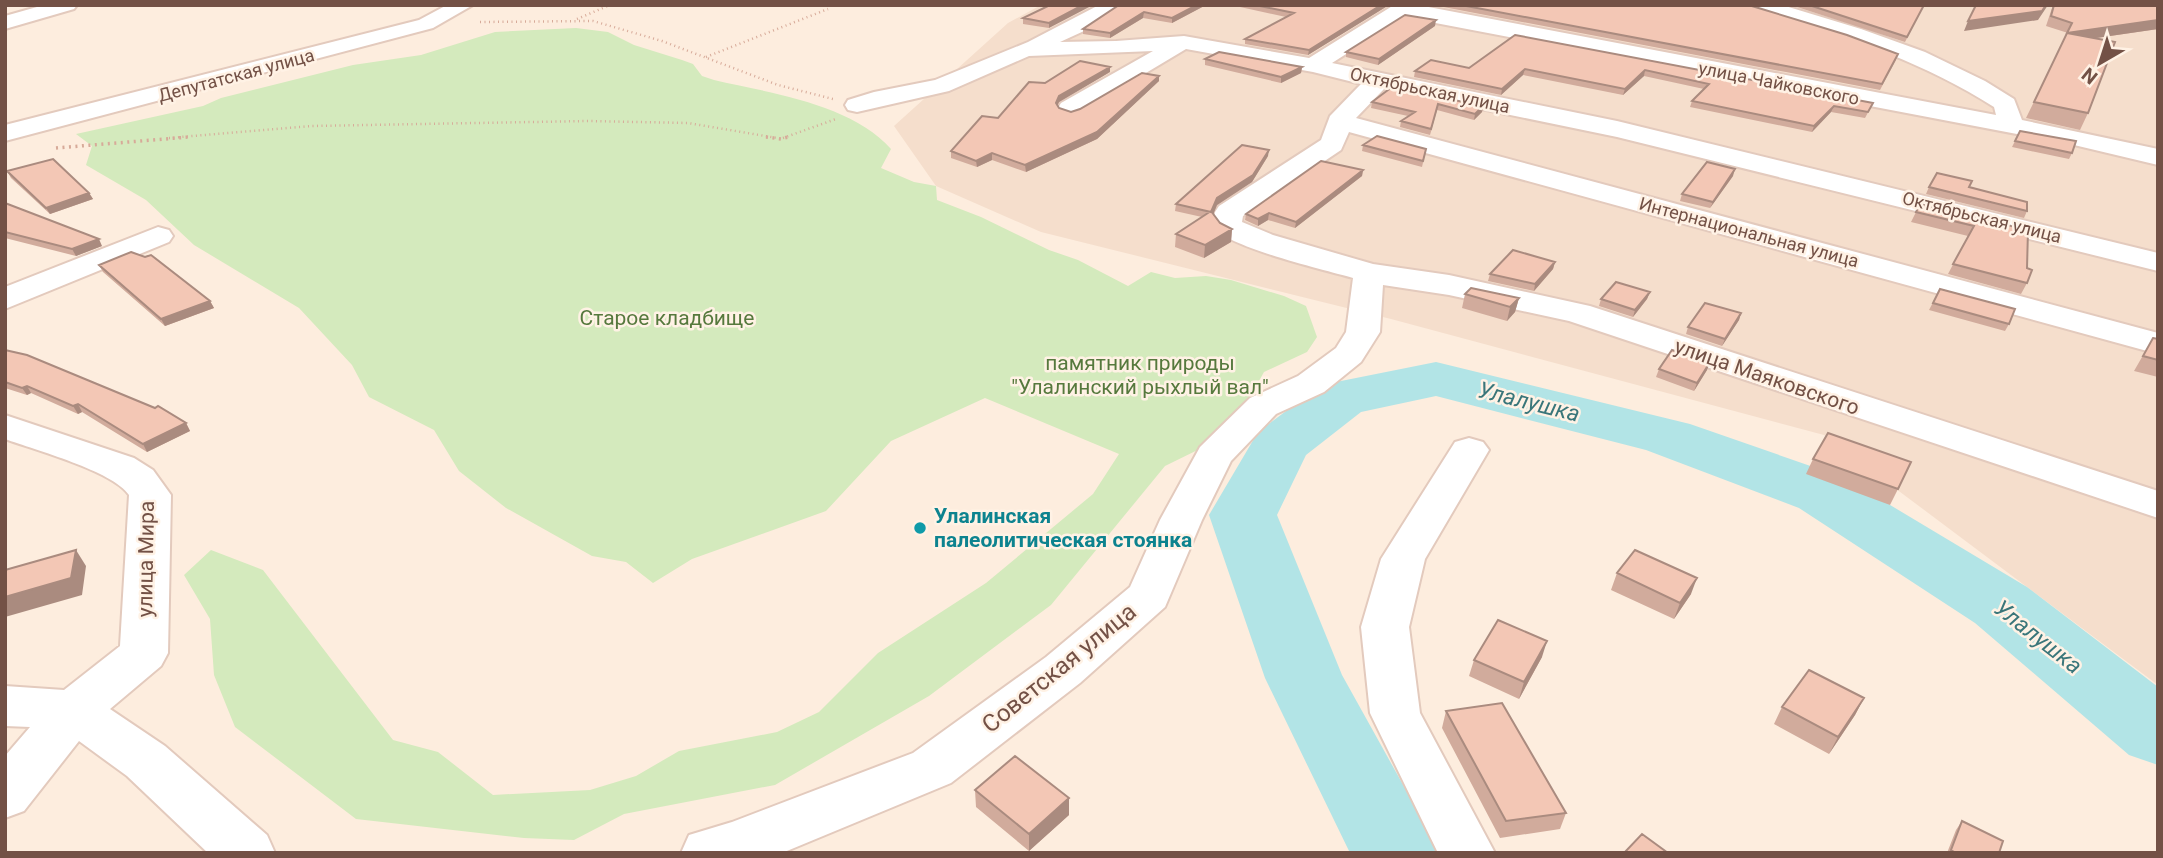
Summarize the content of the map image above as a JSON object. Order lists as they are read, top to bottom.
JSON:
{
  "streets": {
    "street": [
      "Депутатская улица",
      "улица Чайковского",
      "Октябрьская улица",
      "Интернациональная улица",
      "улица Маяковского",
      "улица Мира",
      "Советская улица"
    ]
  },
  "crossings": [
    ["Интернациональная улица", "улица Маяковского"],
    ["улица Маяковского", "Советская улица"]
  ],
  "water": ["Улалушка"],
  "parks": ["Старое кладбище", "памятник природы \"Улалинский рыхлый вал\""],
  "places": ["Улалинская палеолитическая стоянка"],
  "north": "bottom left"
}
